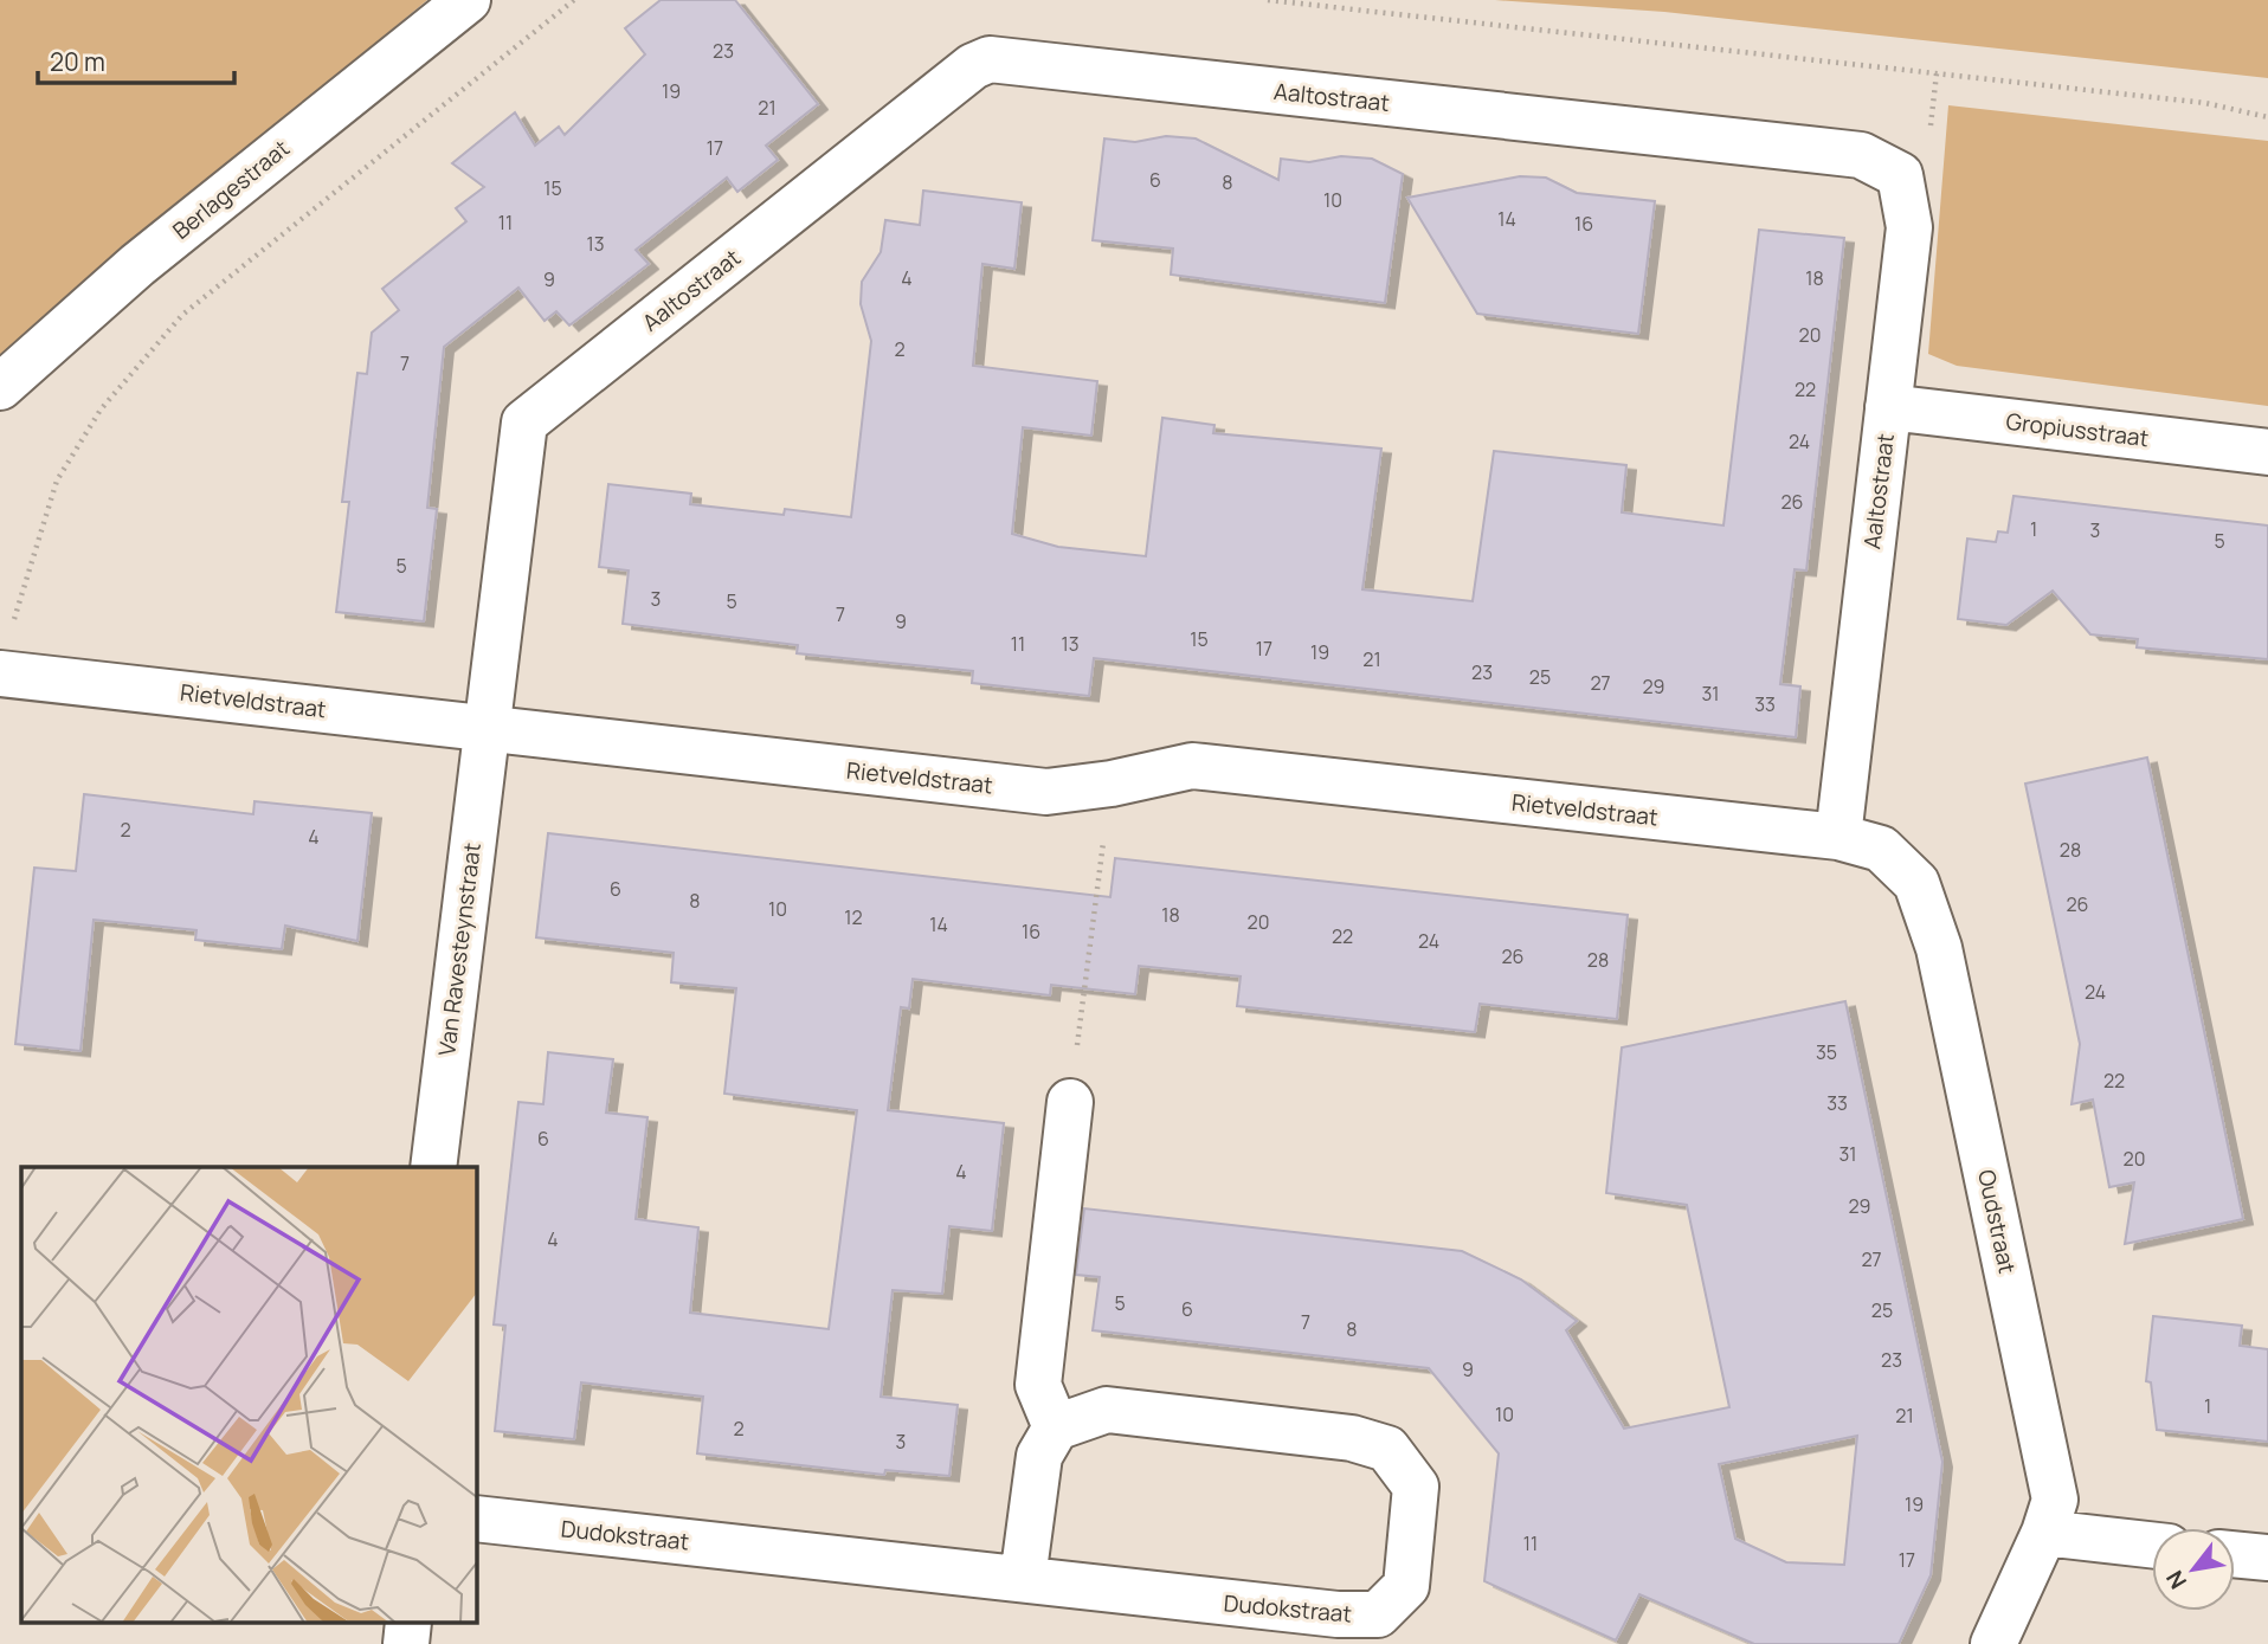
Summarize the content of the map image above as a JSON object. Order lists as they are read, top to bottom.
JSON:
{
  "streets": {
    "street": [
      "Aaltostraat",
      "Berlagestraat",
      "Gropiusstraat",
      "Rietveldstraat",
      "Van Ravesteynstraat",
      "Oudstraat",
      "Dudokstraat"
    ]
  },
  "crossings": [
    ["Aaltostraat", "Gropiusstraat"],
    ["Aaltostraat", "Rietveldstraat"],
    ["Aaltostraat", "Van Ravesteynstraat"],
    ["Aaltostraat", "Oudstraat"],
    ["Rietveldstraat", "Van Ravesteynstraat"],
    ["Rietveldstraat", "Oudstraat"]
  ],
  "house_numbers": [
    "23",
    "19",
    "21",
    "17",
    "6",
    "8",
    "15",
    "10",
    "14",
    "11",
    "16",
    "13",
    "4",
    "18",
    "9",
    "20",
    "2",
    "7",
    "22",
    "24",
    "26",
    "1",
    "3",
    "5",
    "5",
    "3",
    "5",
    "7",
    "9",
    "15",
    "11",
    "13",
    "17",
    "19",
    "21",
    "23",
    "25",
    "27",
    "29",
    "31",
    "33",
    "2",
    "4",
    "28",
    "6",
    "8",
    "26",
    "10",
    "18",
    "12",
    "20",
    "14",
    "16",
    "22",
    "24",
    "26",
    "28",
    "24",
    "35",
    "22",
    "33",
    "6",
    "31",
    "20",
    "4",
    "29",
    "4",
    "27",
    "5",
    "6",
    "25",
    "7",
    "8",
    "23",
    "9",
    "1",
    "10",
    "21",
    "2",
    "3",
    "19",
    "11",
    "17"
  ],
  "scale_bar": "20 m",
  "north": "bottom left"
}
